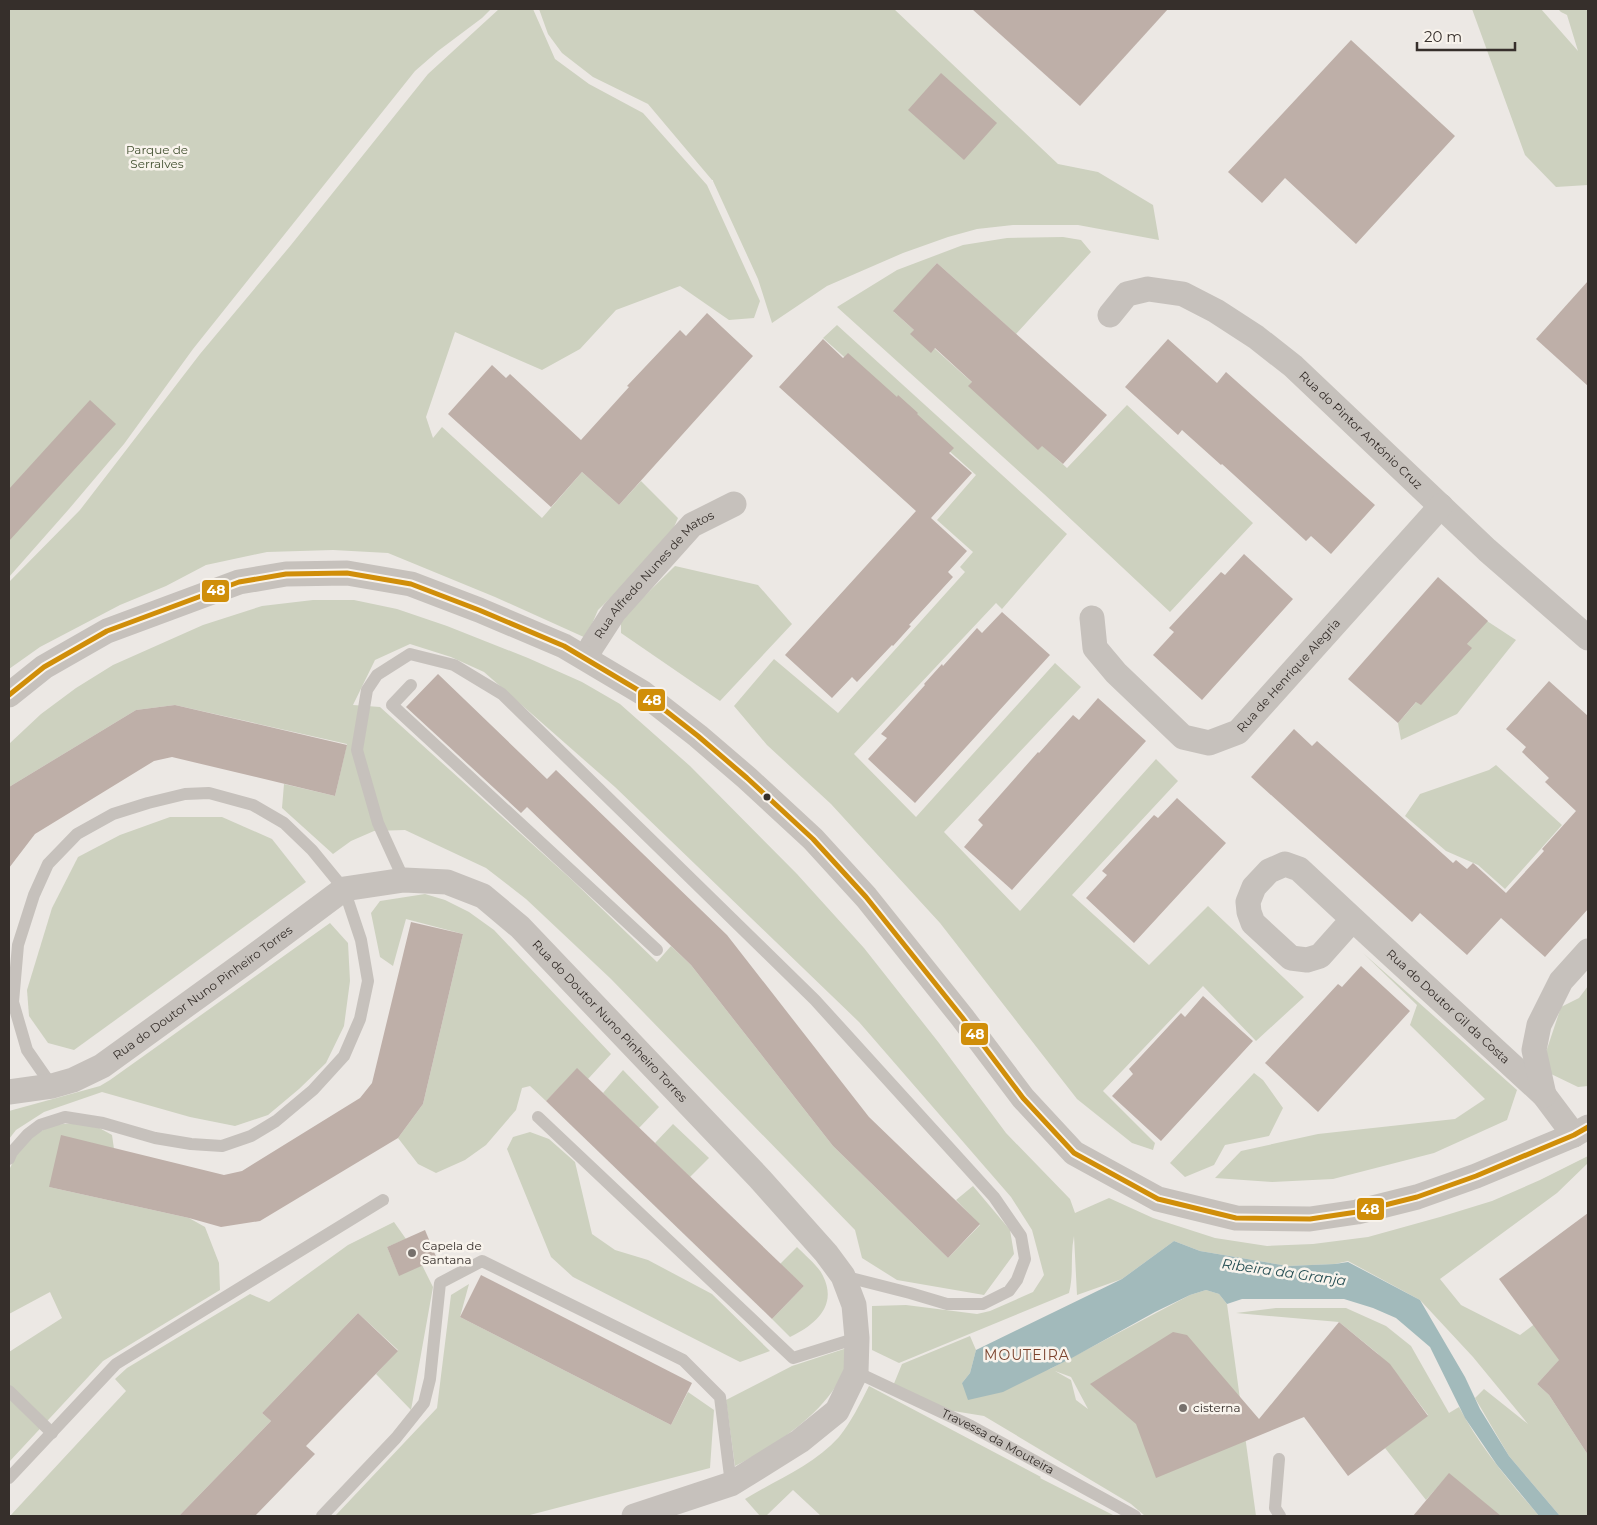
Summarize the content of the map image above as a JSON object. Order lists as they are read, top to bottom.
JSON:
{
  "streets": {
    "street": [
      "Rua do Pintor António Cruz",
      "Rua Alfredo Nunes de Matos",
      "Rua de Henrique Alegria",
      "Rua do Doutor Nuno Pinheiro Torres",
      "Rua do Doutor Gil da Costa"
    ],
    "lane": ["Travessa da Mouteira"]
  },
  "crossings": [
    ["Rua do Pintor António Cruz", "Rua de Henrique Alegria"],
    ["Rua do Doutor Nuno Pinheiro Torres", "Travessa da Mouteira"]
  ],
  "districts": ["MOUTEIRA"],
  "water": ["Ribeira da Granja"],
  "parks": ["Parque de Serralves"],
  "places": ["Capela de Santana", "cisterna"],
  "lines": ["transit line 48"],
  "scale_bar": "20 m"
}
